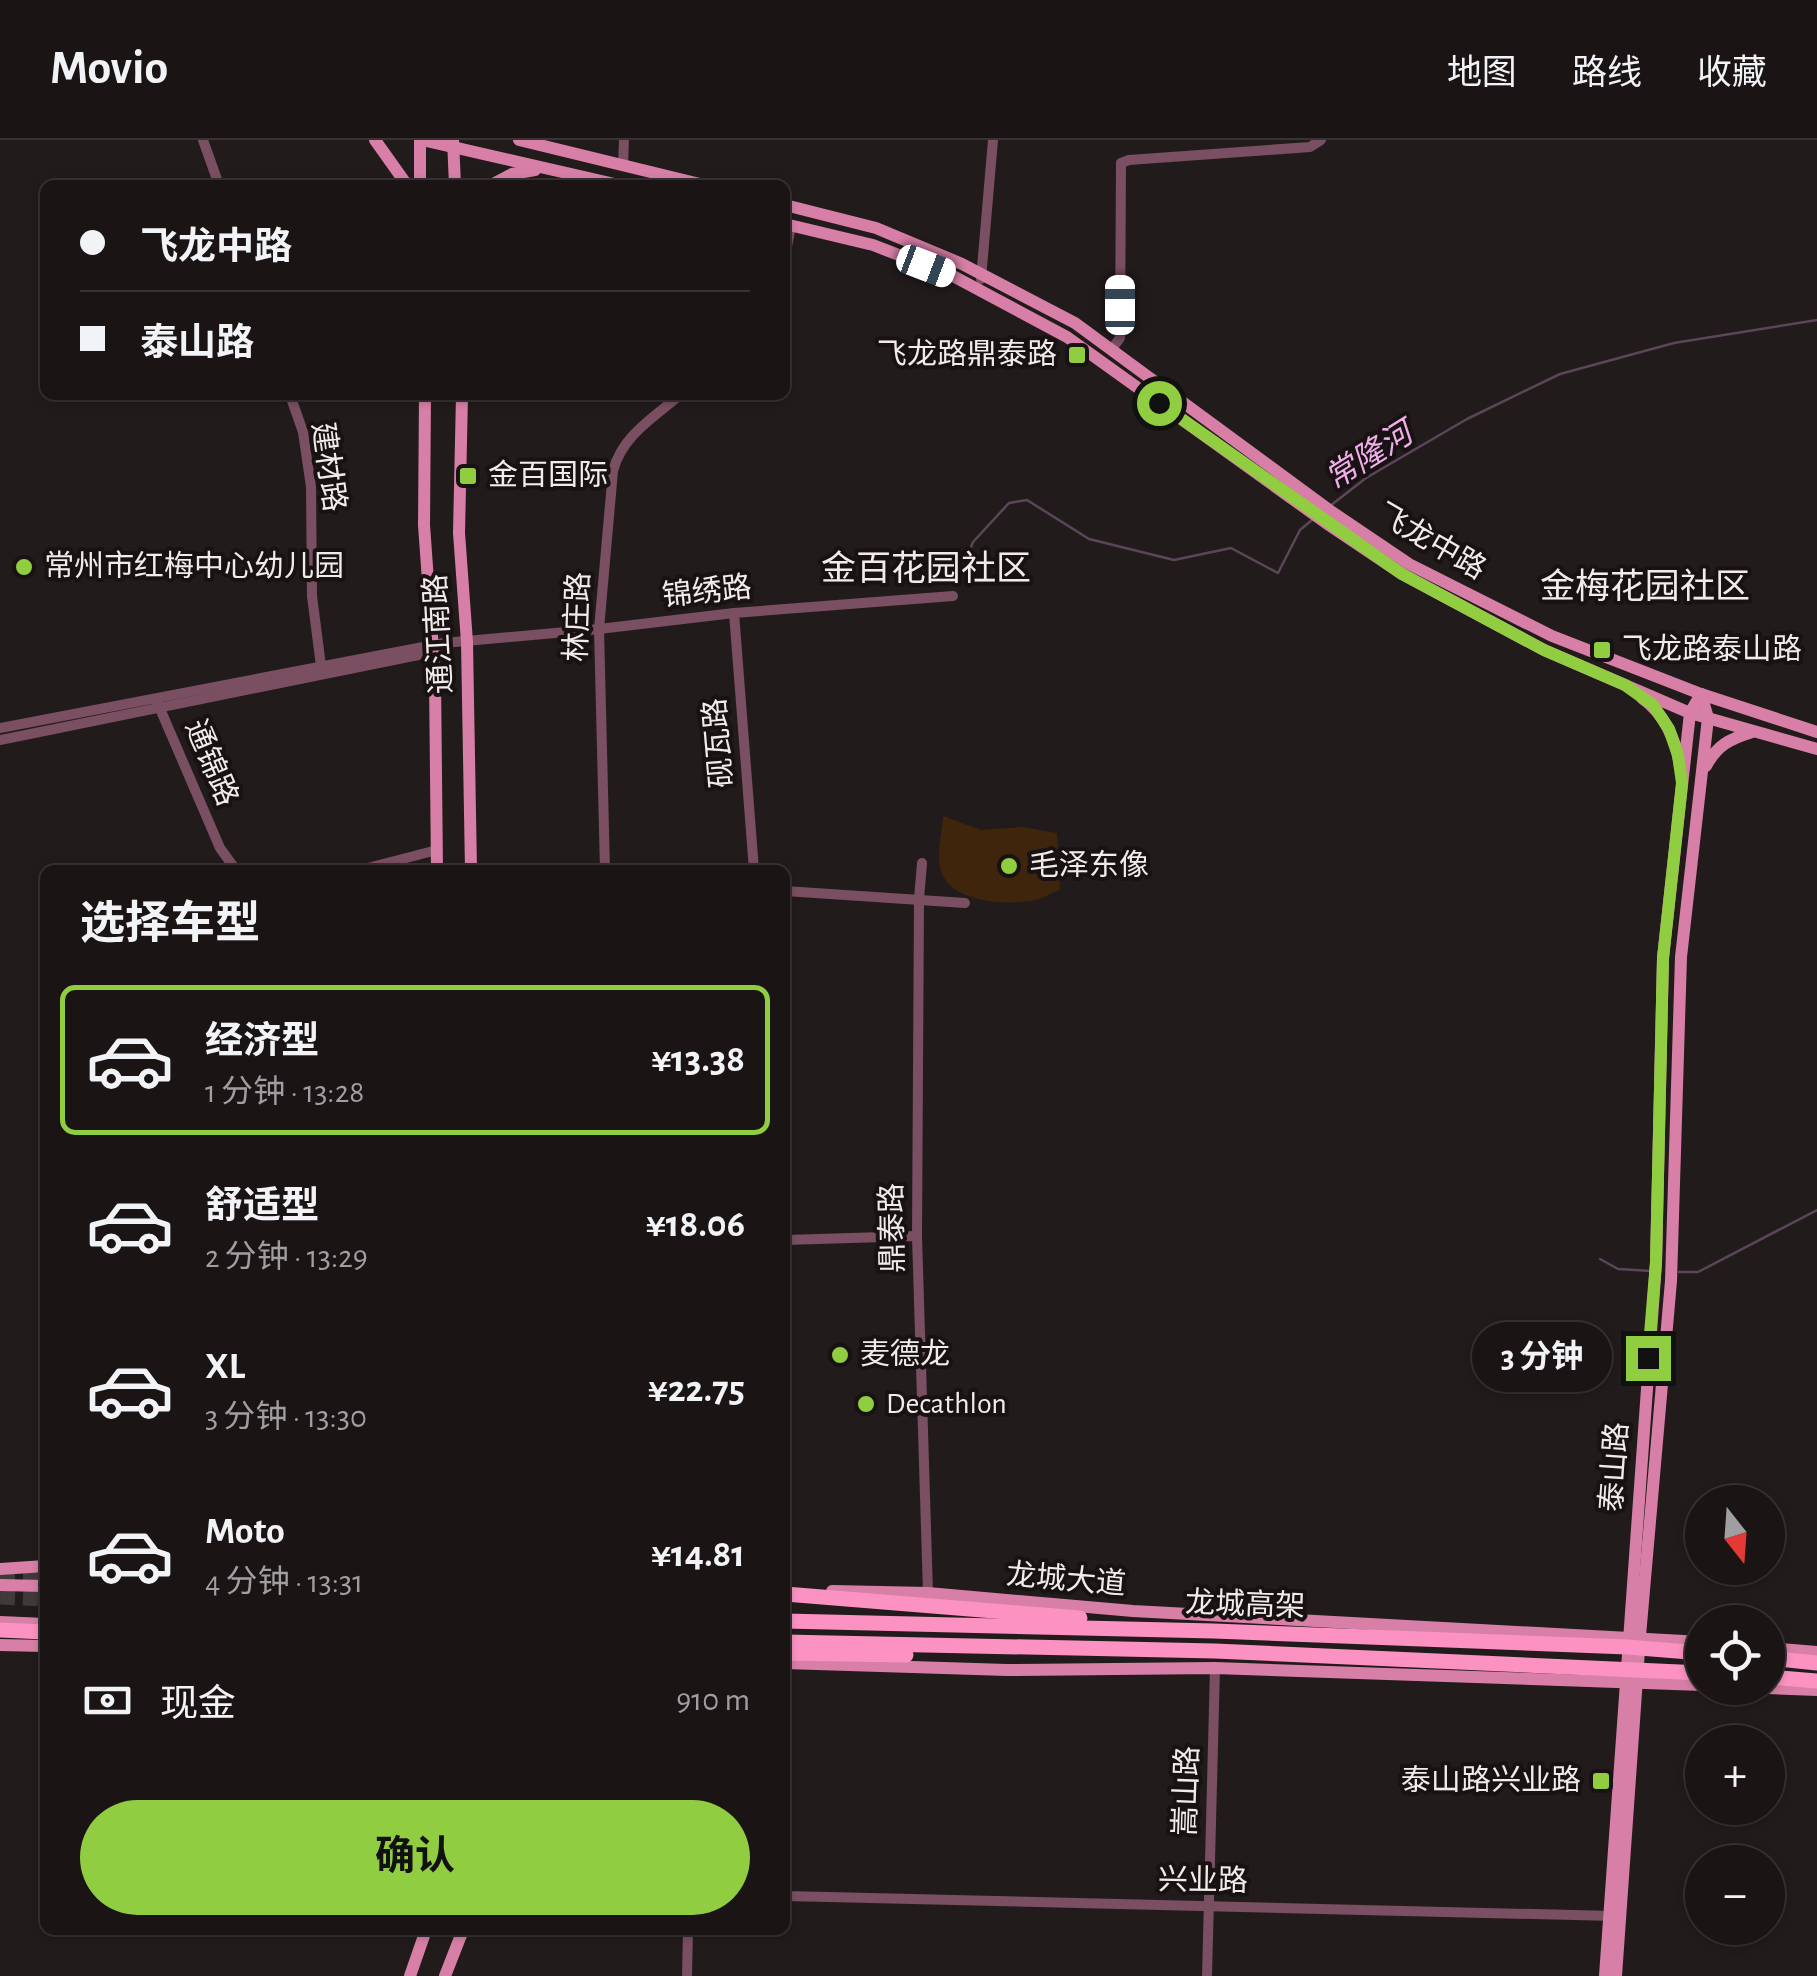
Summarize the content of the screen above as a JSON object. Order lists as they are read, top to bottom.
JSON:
{
  "streets": {
    "highway": ["龙城高架"],
    "main road": [
      "飞龙中路",
      "通江南路",
      "泰山路",
      "龙城大道"
    ],
    "street": [
      "建材路",
      "锦绣路",
      "林庄路",
      "砚瓦路",
      "通锦路",
      "鼎泰路",
      "嵩山路",
      "兴业路"
    ]
  },
  "crossings": [
    ["建材路", "锦绣路"],
    ["飞龙中路", "泰山路"],
    ["锦绣路", "林庄路"],
    ["锦绣路", "通江南路"],
    ["锦绣路", "砚瓦路"],
    ["锦绣路", "通锦路"],
    ["鼎泰路", "龙城大道"],
    ["泰山路", "龙城大道"],
    ["泰山路", "兴业路"],
    ["龙城高架", "嵩山路"],
    ["嵩山路", "兴业路"]
  ],
  "districts": ["金百花园社区", "金梅花园社区"],
  "water": ["常隆河"],
  "places": {
    "transit": [
      "飞龙路鼎泰路",
      "金百国际",
      "飞龙路泰山路",
      "泰山路兴业路"
    ],
    "other": [
      "常州市红梅中心幼儿园",
      "毛泽东像",
      "麦德龙",
      "Decathlon"
    ]
  },
  "north": "bottom",
  "page": {
    "header": "Movio",
    "nav": ["地图", "路线", "收藏"],
    "banner": ["飞龙中路", "泰山路"],
    "heading": "选择车型",
    "list": [
      {
        "name": "经济型",
        "note": "1 分钟 · 13:28",
        "value": "¥13.38"
      },
      {
        "name": "舒适型",
        "note": "2 分钟 · 13:29",
        "value": "¥18.06"
      },
      {
        "name": "XL",
        "note": "3 分钟 · 13:30",
        "value": "¥22.75"
      },
      {
        "name": "Moto",
        "note": "4 分钟 · 13:31",
        "value": "¥14.81"
      }
    ],
    "bubble": "3 分钟",
    "map_buttons": ["+", "−"],
    "pay": ["现金", "910 m"],
    "buttons": "确认"
  }
}
